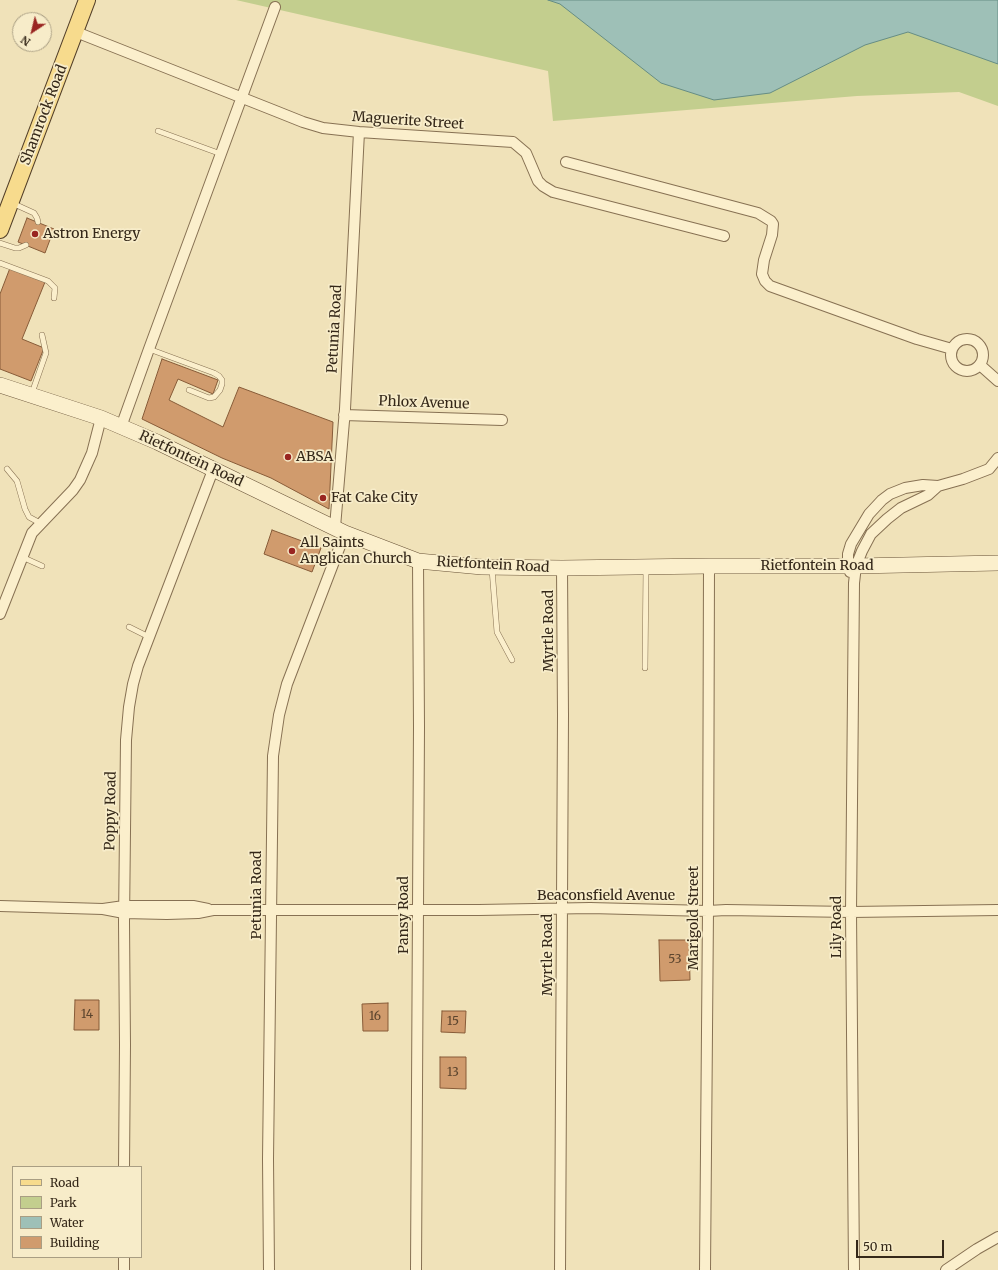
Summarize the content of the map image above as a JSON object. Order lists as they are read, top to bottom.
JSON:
{
  "streets": {
    "main road": ["Shamrock Road"],
    "street": [
      "Maguerite Street",
      "Petunia Road",
      "Phlox Avenue",
      "Rietfontein Road",
      "Myrtle Road",
      "Poppy Road",
      "Beaconsfield Avenue",
      "Pansy Road",
      "Marigold Street",
      "Lily Road"
    ]
  },
  "crossings": [
    ["Shamrock Road", "Maguerite Street"],
    ["Maguerite Street", "Petunia Road"],
    ["Petunia Road", "Phlox Avenue"],
    ["Petunia Road", "Rietfontein Road"],
    ["Petunia Road", "Beaconsfield Avenue"],
    ["Rietfontein Road", "Myrtle Road"],
    ["Rietfontein Road", "Poppy Road"],
    ["Rietfontein Road", "Pansy Road"],
    ["Rietfontein Road", "Marigold Street"],
    ["Rietfontein Road", "Lily Road"],
    ["Myrtle Road", "Beaconsfield Avenue"],
    ["Poppy Road", "Beaconsfield Avenue"],
    ["Beaconsfield Avenue", "Pansy Road"],
    ["Beaconsfield Avenue", "Marigold Street"],
    ["Beaconsfield Avenue", "Lily Road"]
  ],
  "places": [
    "Astron Energy",
    "ABSA",
    "Fat Cake City",
    "All Saints Anglican Church"
  ],
  "house_numbers": [
    "53",
    "14",
    "16",
    "15",
    "13"
  ],
  "legend": [
    "Road",
    "Park",
    "Water",
    "Building"
  ],
  "scale_bar": "50 m",
  "north": "bottom left"
}
